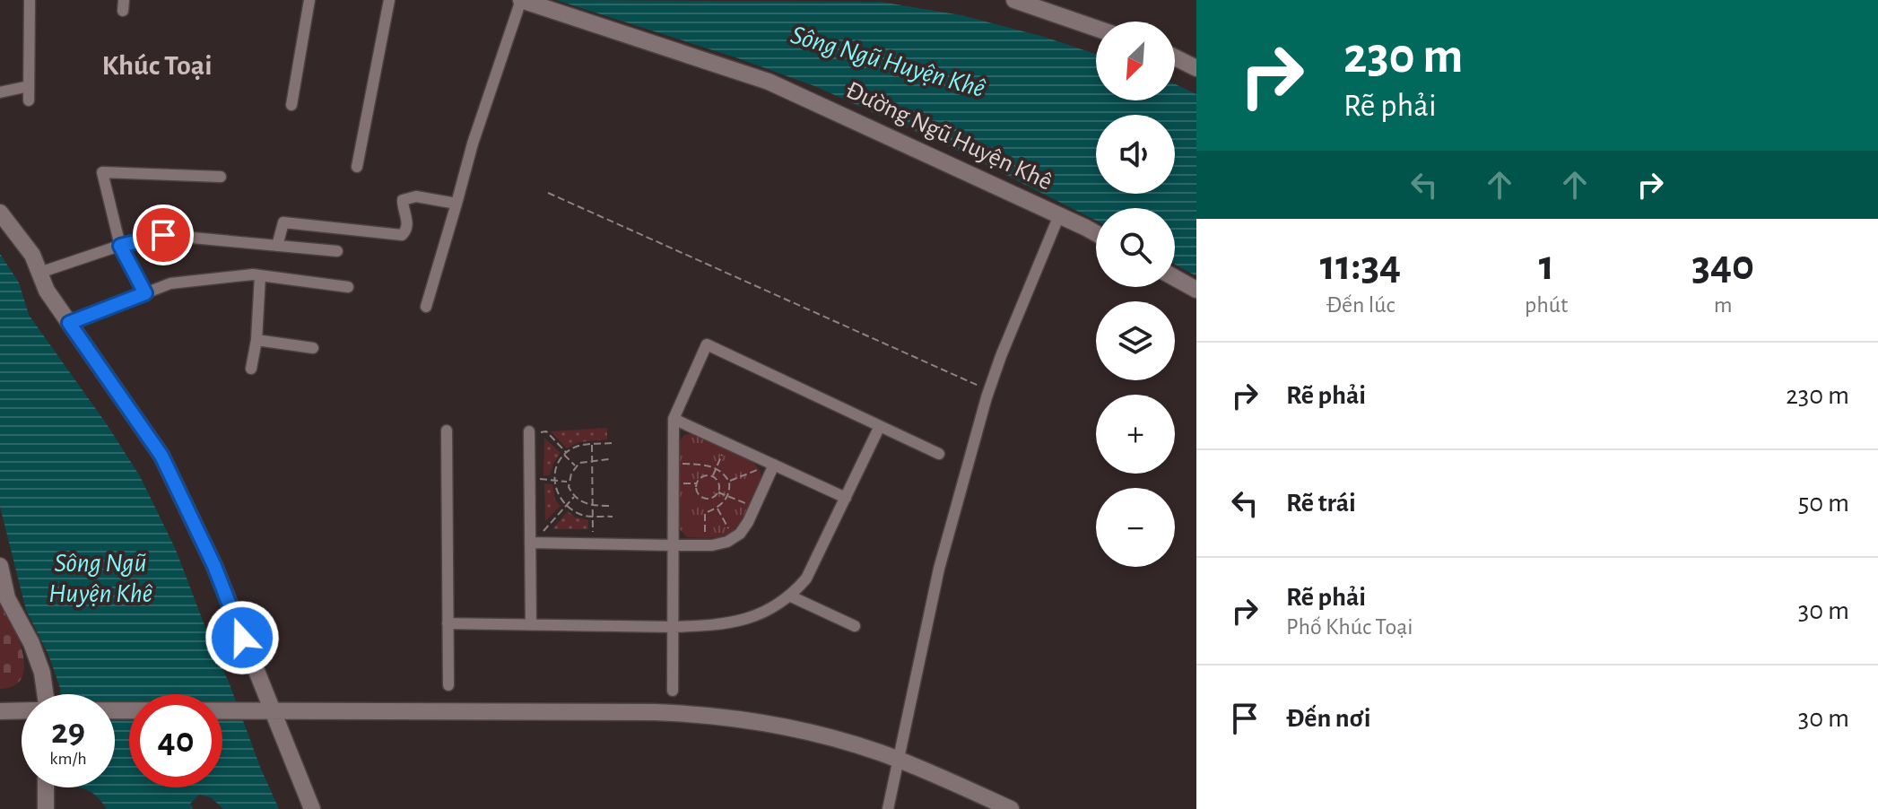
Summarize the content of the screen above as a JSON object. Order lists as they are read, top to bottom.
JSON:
{
  "streets": {
    "street": ["Đường Ngũ Huyện Khê"]
  },
  "districts": ["Khúc Toại"],
  "water": ["Sông Ngũ Huyện Khê"],
  "north": "bottom left",
  "page": {
    "turn": ["230 m", "Rẽ phải"],
    "map_buttons": ["+", "−"],
    "eta": [
      "11:34",
      "Đến lúc",
      "1",
      "phút",
      "340",
      "m"
    ],
    "list": [
      {
        "name": "Rẽ phải",
        "value": "230 m"
      },
      {
        "name": "Rẽ trái",
        "value": "50 m"
      },
      {
        "name": "Rẽ phải",
        "note": "Phố Khúc Toại",
        "value": "30 m"
      },
      {
        "name": "Đến nơi",
        "value": "30 m"
      }
    ],
    "speed": "29 km/h",
    "limit": "40"
  }
}
